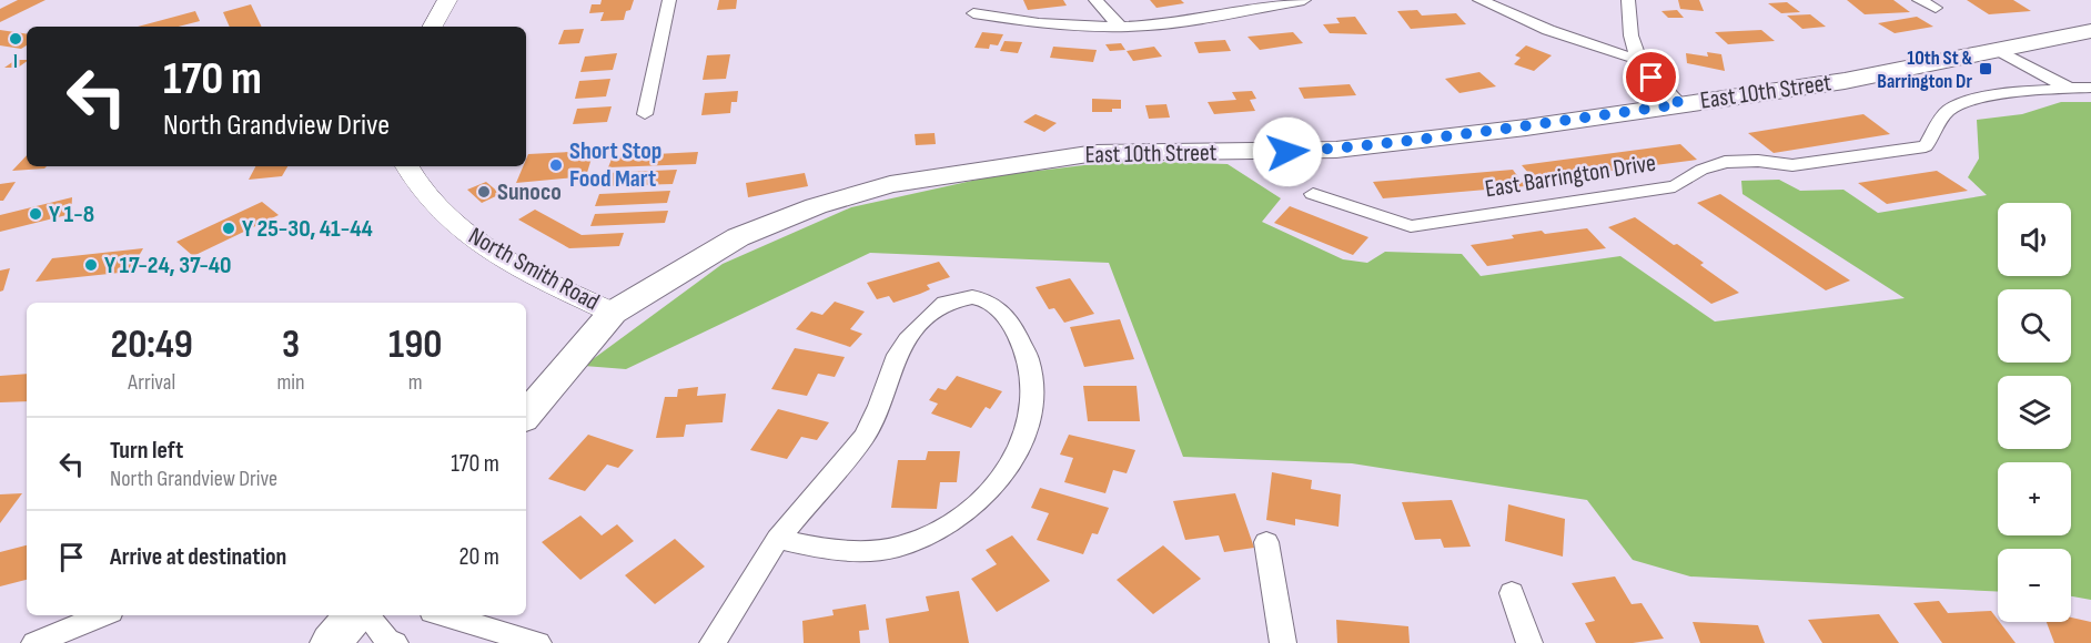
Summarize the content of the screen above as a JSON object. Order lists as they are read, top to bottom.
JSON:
{
  "streets": {
    "main road": ["East 10th Street", "North Smith Road"],
    "street": ["East Barrington Drive"]
  },
  "crossings": [
    ["East 10th Street", "North Smith Road"]
  ],
  "places": {
    "other": [
      "I",
      "Short Stop Food Mart",
      "Sunoco",
      "Y 1-8",
      "Y 25-30, 41-44",
      "Y 17-24, 37-40"
    ],
    "transit": ["10th St & Barrington Dr"]
  },
  "page": {
    "turn": ["170 m", "North Grandview Drive"],
    "map_buttons": ["+", "−"],
    "eta": [
      "20:49",
      "Arrival",
      "3",
      "min",
      "190",
      "m"
    ],
    "list": [
      {
        "name": "Turn left",
        "note": "North Grandview Drive",
        "value": "170 m"
      },
      {
        "name": "Arrive at destination",
        "value": "20 m"
      }
    ]
  }
}
